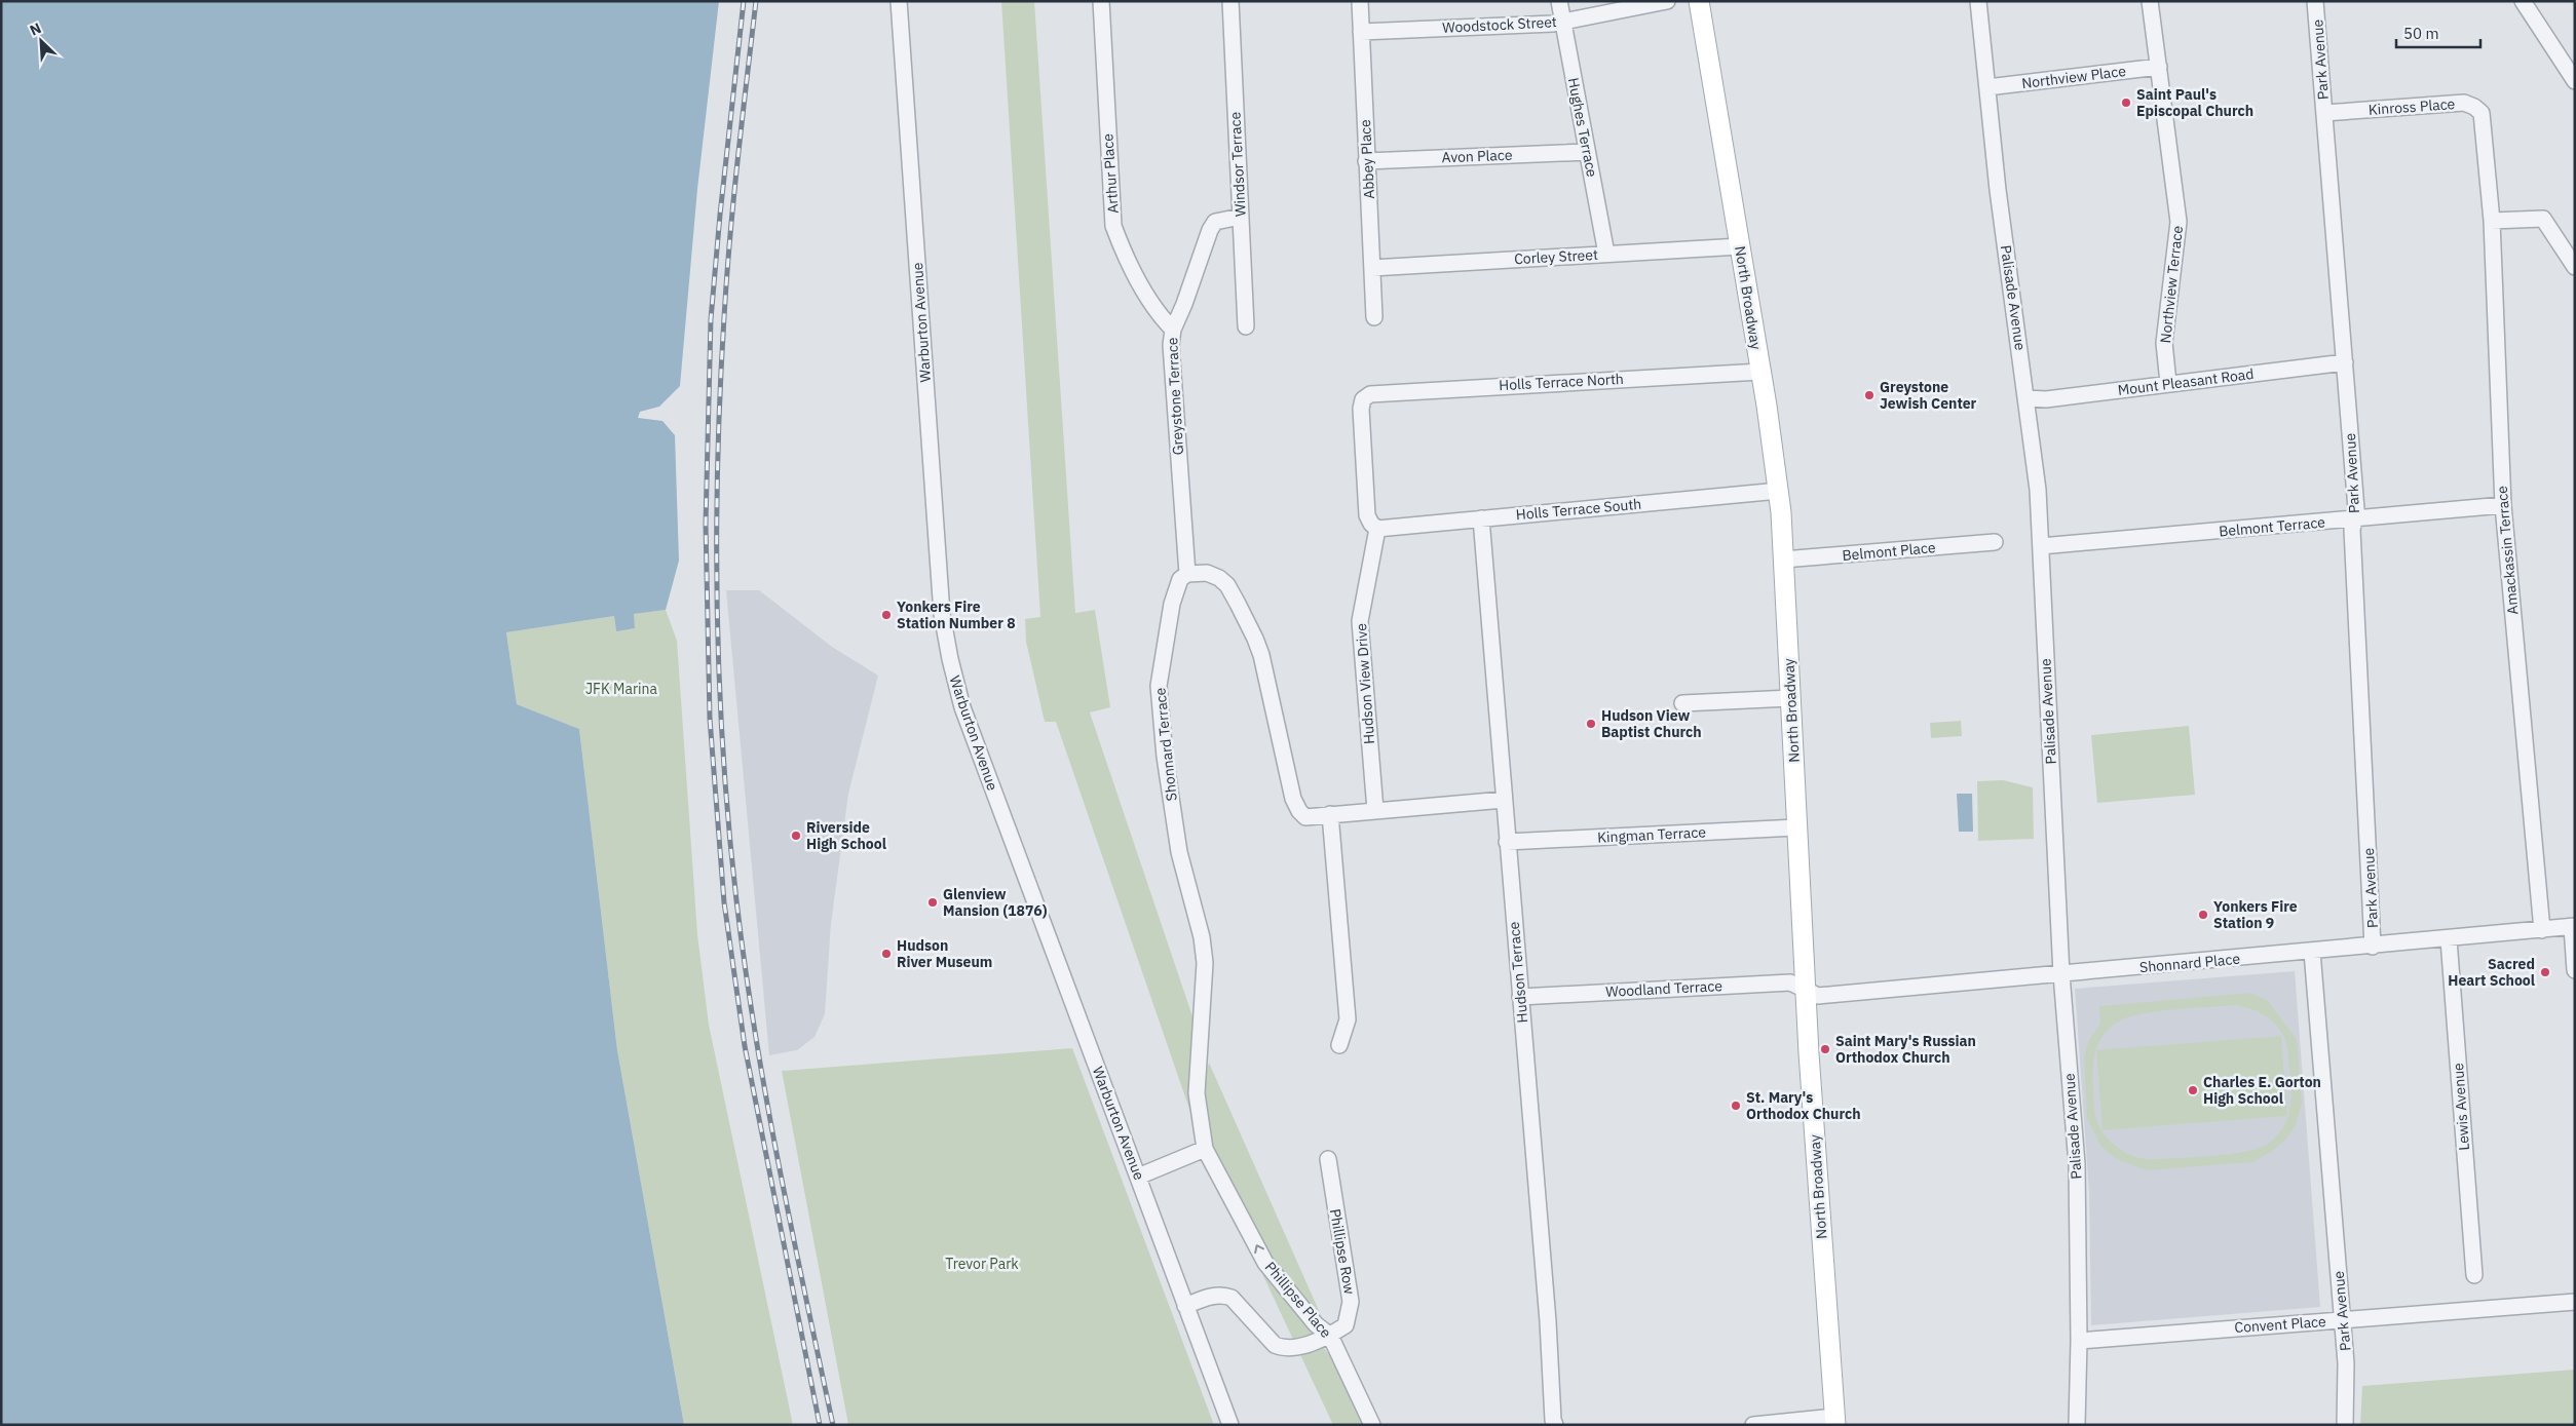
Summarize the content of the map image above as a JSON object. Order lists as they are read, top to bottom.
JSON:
{
  "streets": {
    "main road": ["North Broadway"],
    "street": [
      "Woodstock Street",
      "Park Avenue",
      "Northview Place",
      "Kinross Place",
      "Hughes Terrace",
      "Avon Place",
      "Abbey Place",
      "Windsor Terrace",
      "Arthur Place",
      "Corley Street",
      "Northview Terrace",
      "Palisade Avenue",
      "Warburton Avenue",
      "Holls Terrace North",
      "Mount Pleasant Road",
      "Greystone Terrace",
      "Holls Terrace South",
      "Belmont Terrace",
      "Amackassin Terrace",
      "Belmont Place",
      "Hudson View Drive",
      "Shonnard Terrace",
      "Kingman Terrace",
      "Shonnard Place",
      "Hudson Terrace",
      "Woodland Terrace",
      "Lewis Avenue",
      "Phillipse Row",
      "Phillipse Place",
      "Convent Place"
    ]
  },
  "crossings": [
    ["Woodstock Street", "Hughes Terrace"],
    ["Woodstock Street", "Abbey Place"],
    ["Park Avenue", "Kinross Place"],
    ["Park Avenue", "Mount Pleasant Road"],
    ["Park Avenue", "Belmont Terrace"],
    ["Park Avenue", "Shonnard Place"],
    ["Park Avenue", "Convent Place"],
    ["Northview Place", "Northview Terrace"],
    ["Northview Place", "Palisade Avenue"],
    ["Kinross Place", "Amackassin Terrace"],
    ["Hughes Terrace", "Avon Place"],
    ["Hughes Terrace", "Corley Street"],
    ["Avon Place", "Abbey Place"],
    ["Abbey Place", "Corley Street"],
    ["Windsor Terrace", "Greystone Terrace"],
    ["Arthur Place", "Greystone Terrace"],
    ["Corley Street", "North Broadway"],
    ["Northview Terrace", "Mount Pleasant Road"],
    ["North Broadway", "Holls Terrace North"],
    ["North Broadway", "Holls Terrace South"],
    ["North Broadway", "Belmont Place"],
    ["North Broadway", "Kingman Terrace"],
    ["North Broadway", "Shonnard Place"],
    ["North Broadway", "Woodland Terrace"],
    ["Palisade Avenue", "Mount Pleasant Road"],
    ["Palisade Avenue", "Belmont Terrace"],
    ["Palisade Avenue", "Shonnard Place"],
    ["Palisade Avenue", "Convent Place"],
    ["Holls Terrace North", "Holls Terrace South"],
    ["Holls Terrace North", "Hudson View Drive"],
    ["Greystone Terrace", "Shonnard Terrace"],
    ["Holls Terrace South", "Hudson View Drive"],
    ["Holls Terrace South", "Hudson Terrace"],
    ["Belmont Terrace", "Amackassin Terrace"],
    ["Amackassin Terrace", "Shonnard Place"],
    ["Shonnard Terrace", "Phillipse Place"],
    ["Kingman Terrace", "Hudson Terrace"],
    ["Shonnard Place", "Woodland Terrace"],
    ["Shonnard Place", "Lewis Avenue"],
    ["Hudson Terrace", "Woodland Terrace"],
    ["Phillipse Row", "Phillipse Place"]
  ],
  "one_way": ["Phillipse Place"],
  "parks": ["JFK Marina", "Trevor Park"],
  "places": [
    "Saint Paul's Episcopal Church",
    "Greystone Jewish Center",
    "Yonkers Fire Station Number 8",
    "Hudson View Baptist Church",
    "Riverside High School",
    "Glenview Mansion (1876)",
    "Yonkers Fire Station 9",
    "Hudson River Museum",
    "Sacred Heart School",
    "Saint Mary's Russian Orthodox Church",
    "Charles E. Gorton High School",
    "St. Mary's Orthodox Church"
  ],
  "scale_bar": "50 m",
  "north": "top left"
}
